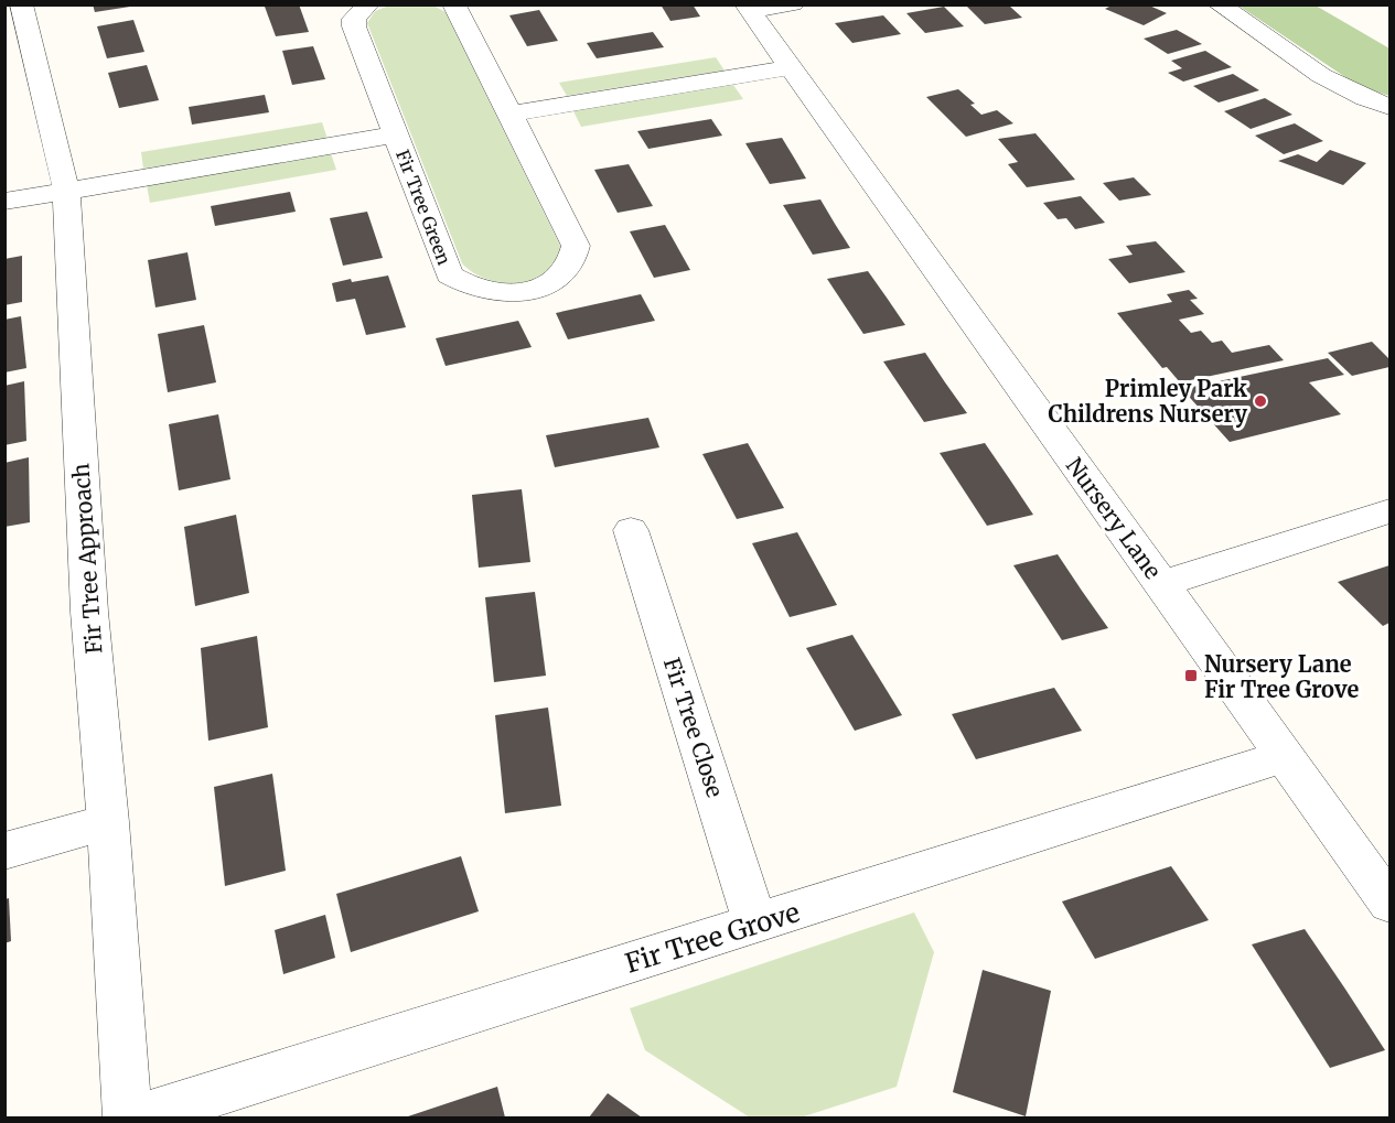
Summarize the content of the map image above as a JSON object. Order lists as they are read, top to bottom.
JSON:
{
  "streets": {
    "street": [
      "Fir Tree Green",
      "Nursery Lane",
      "Fir Tree Approach",
      "Fir Tree Close",
      "Fir Tree Grove"
    ]
  },
  "crossings": [
    ["Nursery Lane", "Fir Tree Grove"],
    ["Fir Tree Close", "Fir Tree Grove"]
  ],
  "places": {
    "other": ["Primley Park Childrens Nursery"],
    "transit": ["Nursery Lane Fir Tree Grove"]
  }
}
